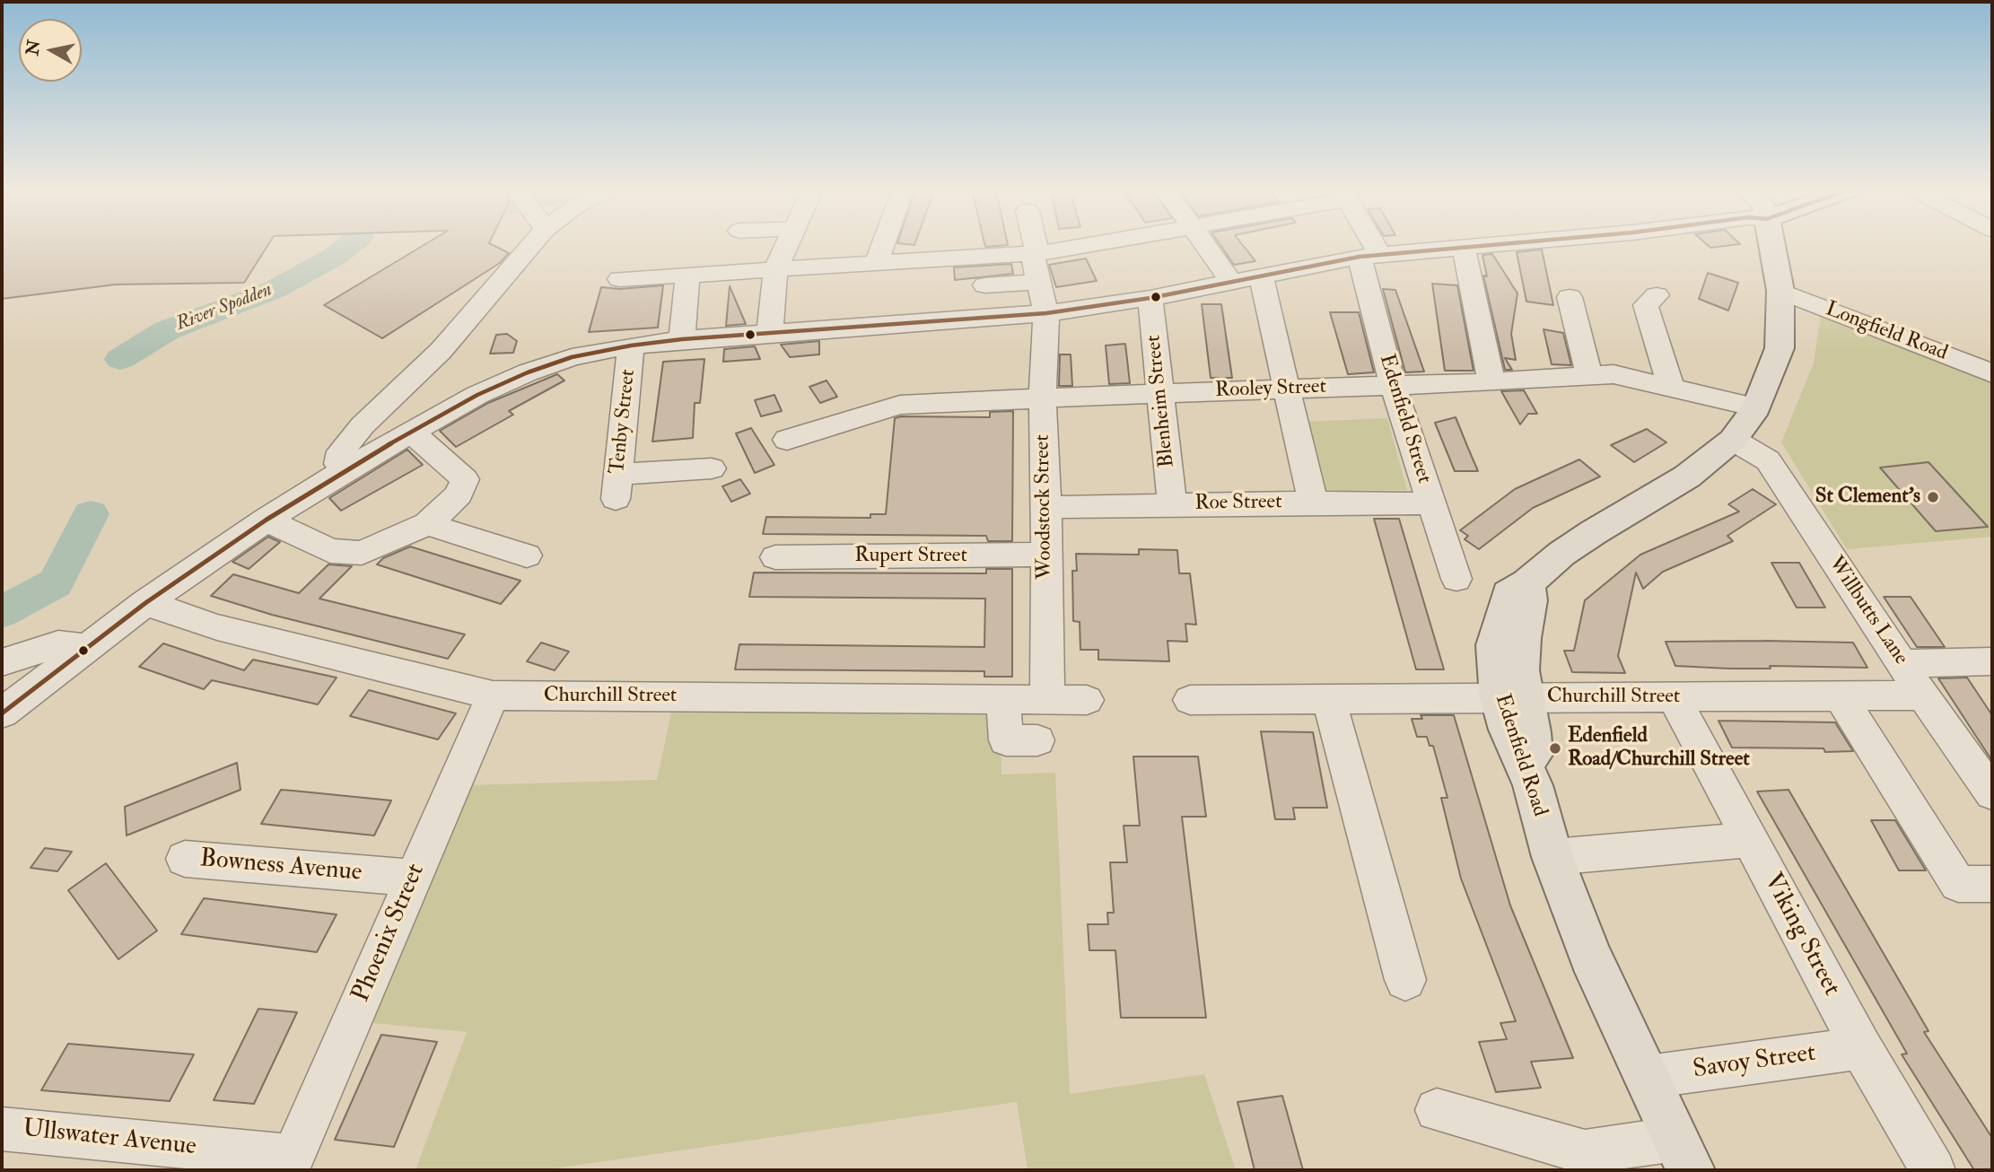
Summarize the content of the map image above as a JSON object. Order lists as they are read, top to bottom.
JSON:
{
  "streets": {
    "main road": ["Edenfield Road"],
    "street": [
      "Longfield Road",
      "Rooley Street",
      "Blenheim Street",
      "Edenfield Street",
      "Tenby Street",
      "Roe Street",
      "Woodstock Street",
      "Rupert Street",
      "Willbutts Lane",
      "Churchill Street",
      "Bowness Avenue",
      "Phoenix Street",
      "Viking Street",
      "Savoy Street",
      "Ullswater Avenue"
    ]
  },
  "crossings": [
    ["Longfield Road", "Edenfield Road"],
    ["Rooley Street", "Blenheim Street"],
    ["Rooley Street", "Edenfield Street"],
    ["Rooley Street", "Woodstock Street"],
    ["Rooley Street", "Edenfield Road"],
    ["Blenheim Street", "Roe Street"],
    ["Edenfield Street", "Roe Street"],
    ["Roe Street", "Woodstock Street"],
    ["Woodstock Street", "Rupert Street"],
    ["Woodstock Street", "Churchill Street"],
    ["Willbutts Lane", "Churchill Street"],
    ["Willbutts Lane", "Edenfield Road"],
    ["Churchill Street", "Edenfield Road"],
    ["Churchill Street", "Phoenix Street"],
    ["Churchill Street", "Viking Street"],
    ["Edenfield Road", "Savoy Street"],
    ["Bowness Avenue", "Phoenix Street"],
    ["Phoenix Street", "Ullswater Avenue"],
    ["Viking Street", "Savoy Street"]
  ],
  "water": ["River Spodden"],
  "places": ["St Clement's", "Edenfield Road/Churchill Street"],
  "north": "left"
}
